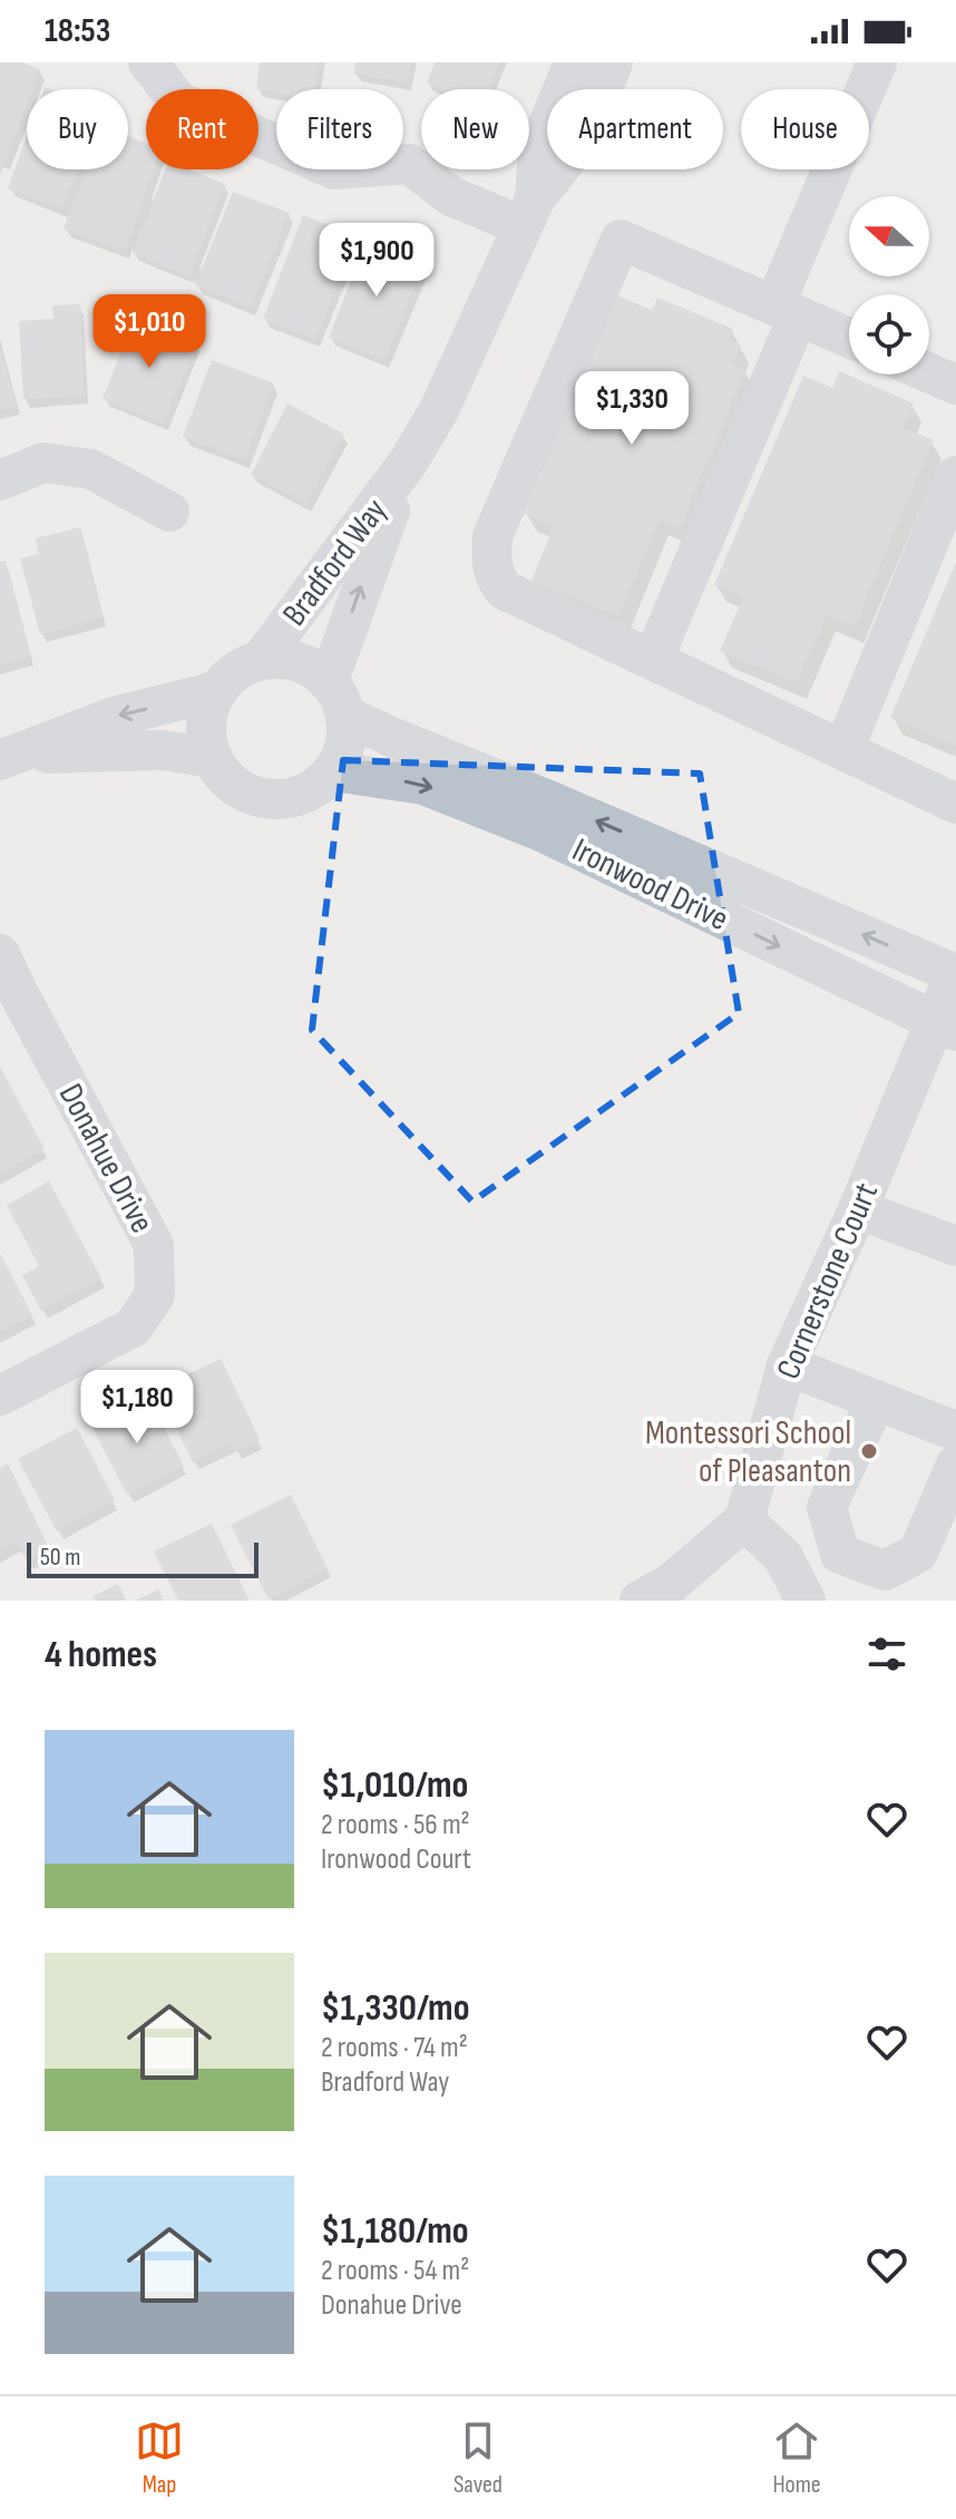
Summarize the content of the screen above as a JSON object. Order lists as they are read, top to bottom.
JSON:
{
  "streets": {
    "street": [
      "Bradford Way",
      "Ironwood Drive",
      "Donahue Drive",
      "Cornerstone Court"
    ]
  },
  "crossings": [
    ["Bradford Way", "Ironwood Drive"],
    ["Ironwood Drive", "Cornerstone Court"]
  ],
  "places": ["Montessori School of Pleasanton"],
  "scale_bar": "50 m",
  "north": "left",
  "page": {
    "status": "18:53",
    "chip": [
      "Buy",
      "Rent",
      "Filters",
      "New",
      "Apartment",
      "House"
    ],
    "price": [
      "$1,900",
      "$1,010",
      "$1,330",
      "$1,180"
    ],
    "scale": "50 m",
    "heading": "4 homes",
    "list": [
      {
        "name": "$1,010/mo",
        "note": "2 rooms · 56 m² · Ironwood Court"
      },
      {
        "name": "$1,330/mo",
        "note": "2 rooms · 74 m² · Bradford Way"
      },
      {
        "name": "$1,180/mo",
        "note": "2 rooms · 54 m² · Donahue Drive"
      }
    ],
    "tabs": ["Map", "Saved", "Home"]
  }
}
